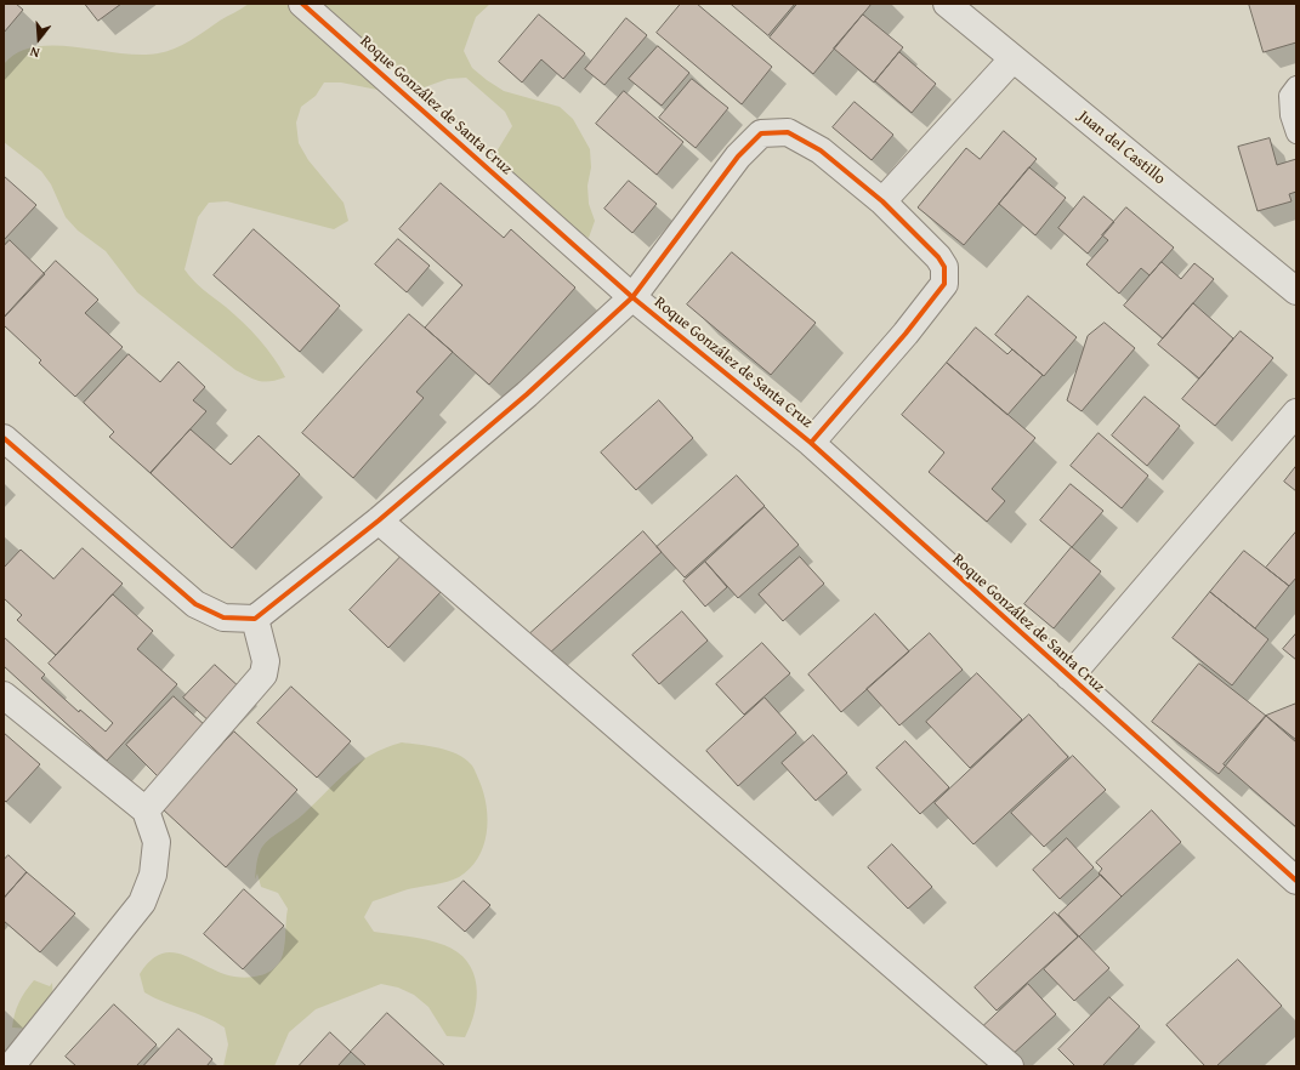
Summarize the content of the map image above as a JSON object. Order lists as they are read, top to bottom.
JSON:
{
  "streets": {
    "street": ["Roque González de Santa Cruz", "Juan del Castillo"]
  },
  "north": "bottom"
}
